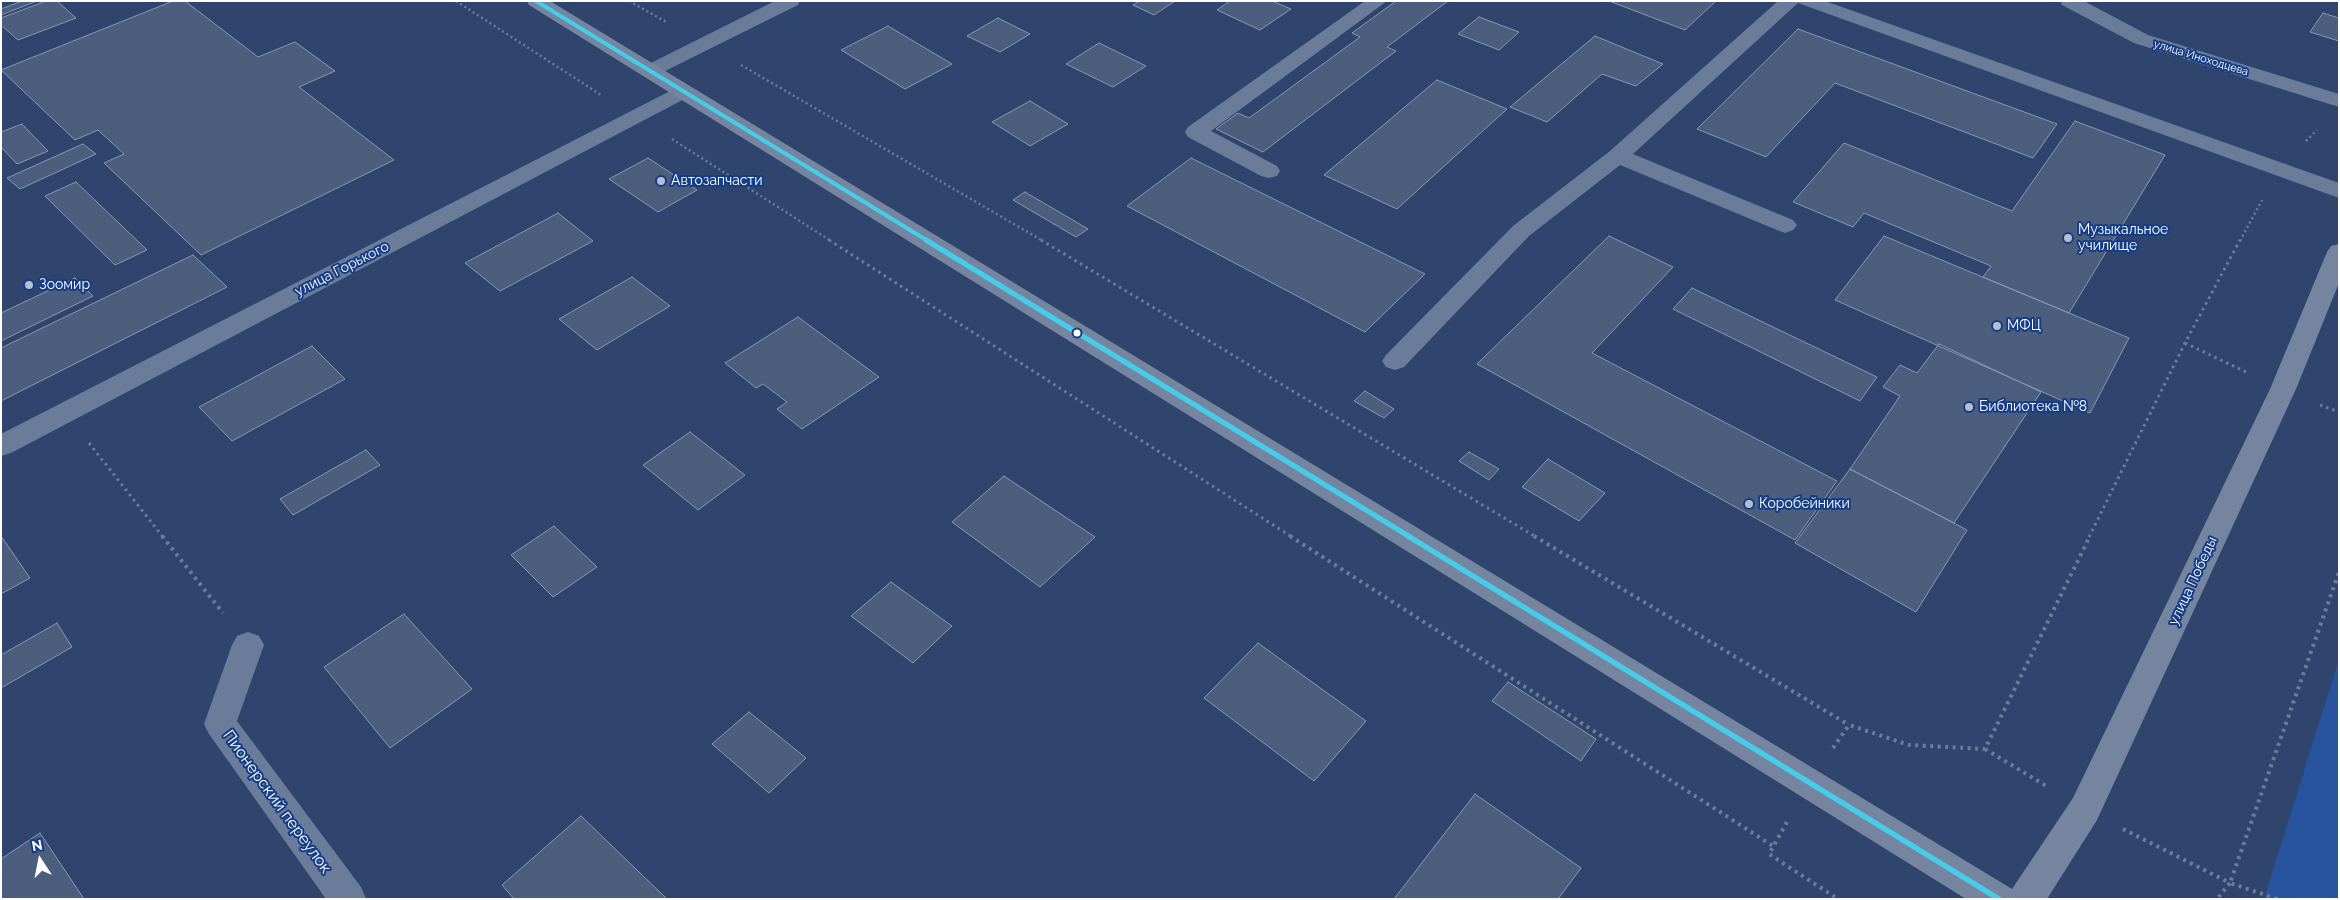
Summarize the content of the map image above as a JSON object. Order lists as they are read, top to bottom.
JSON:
{
  "streets": {
    "main road": ["улица Победы"],
    "street": ["улица Иноходцева", "улица Горького", "Пионерский переулок"]
  },
  "places": [
    "Автозапчасти",
    "Музыкальное училище",
    "Зоомир",
    "МФЦ",
    "Библиотека №8",
    "Коробейники"
  ],
  "north": "top"
}
